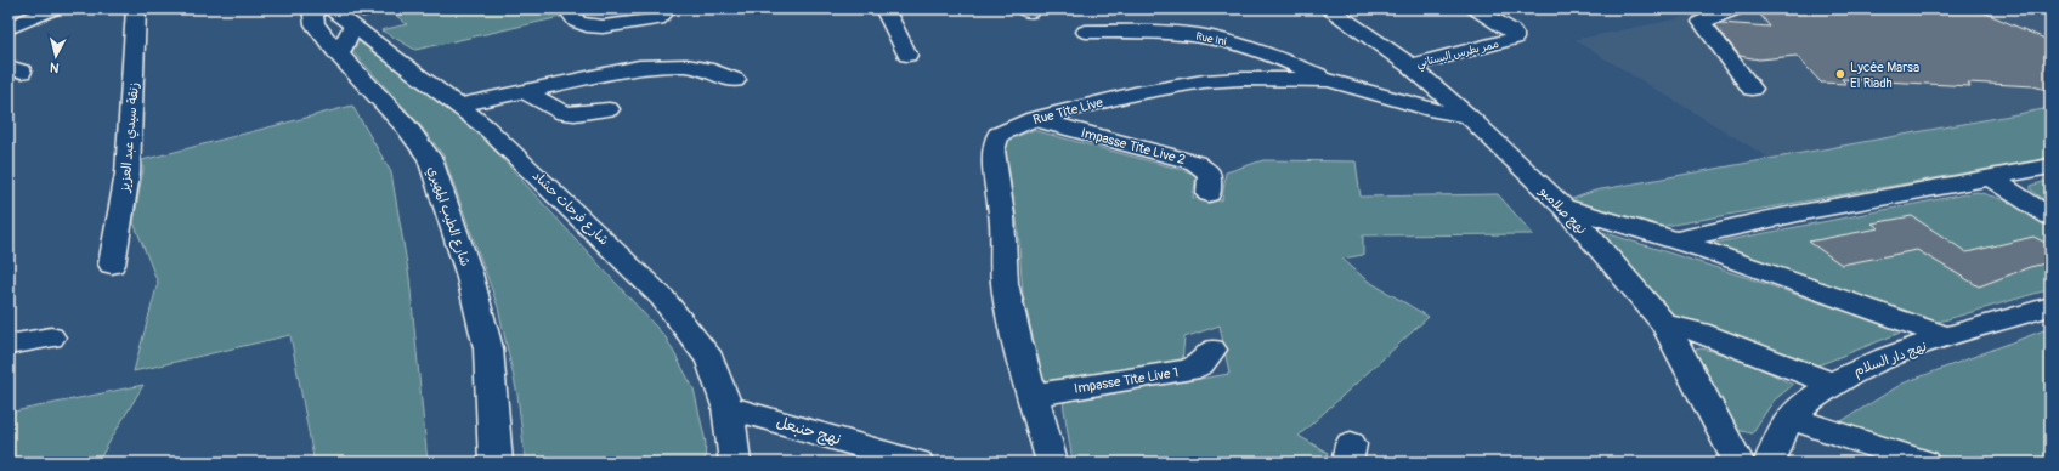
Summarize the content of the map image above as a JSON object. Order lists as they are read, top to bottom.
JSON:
{
  "streets": {
    "main road": ["شارع الطيب المهيري"],
    "street": [
      "Rue Ini",
      "ممر بطرس البستاني",
      "Rue Tite Live",
      "زنقة سيدي عبد العزيز",
      "Impasse Tite Live 2",
      "شارع فرحات حشاد",
      "نهج صلامبو",
      "نهج دار السلام",
      "Impasse Tite Live 1",
      "نهج حنبعل"
    ]
  },
  "crossings": [
    ["Rue Ini", "Rue Tite Live"],
    ["ممر بطرس البستاني", "نهج صلامبو"],
    ["Rue Tite Live", "Impasse Tite Live 2"],
    ["Rue Tite Live", "نهج صلامبو"],
    ["Rue Tite Live", "Impasse Tite Live 1"],
    ["شارع فرحات حشاد", "نهج حنبعل"]
  ],
  "places": ["Lycée Marsa El Riadh"],
  "north": "bottom"
}
